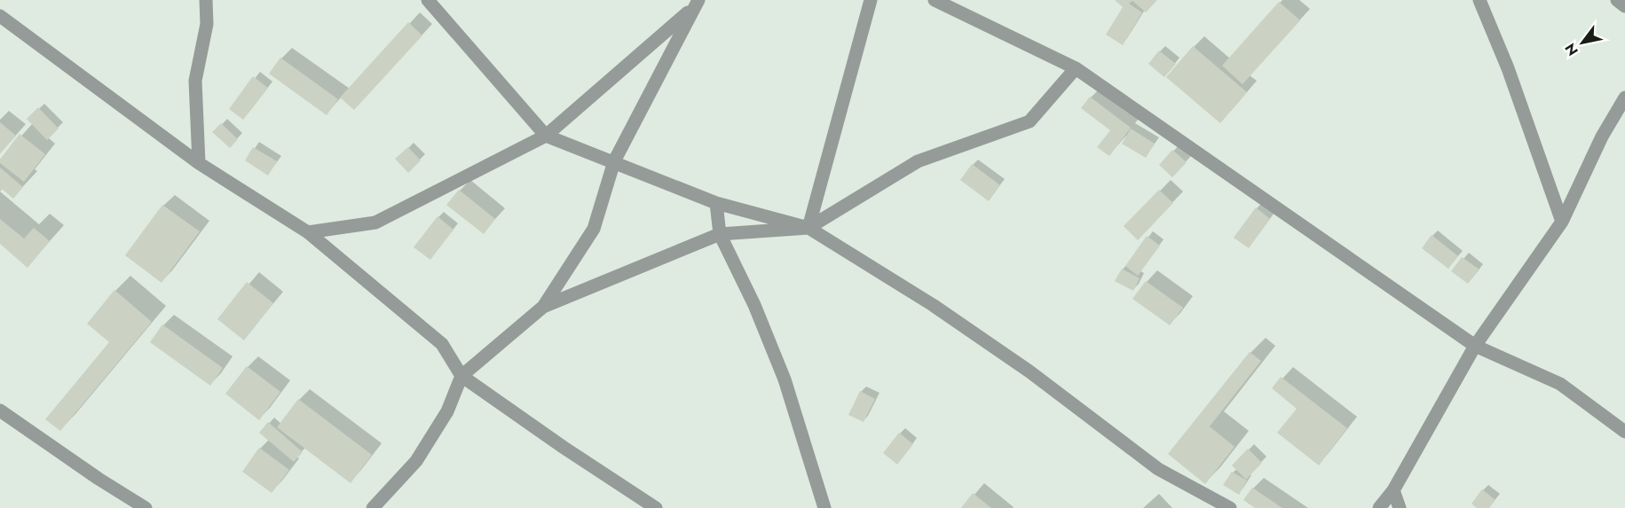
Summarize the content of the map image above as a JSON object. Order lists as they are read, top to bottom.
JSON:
{
  "north": "bottom left"
}
